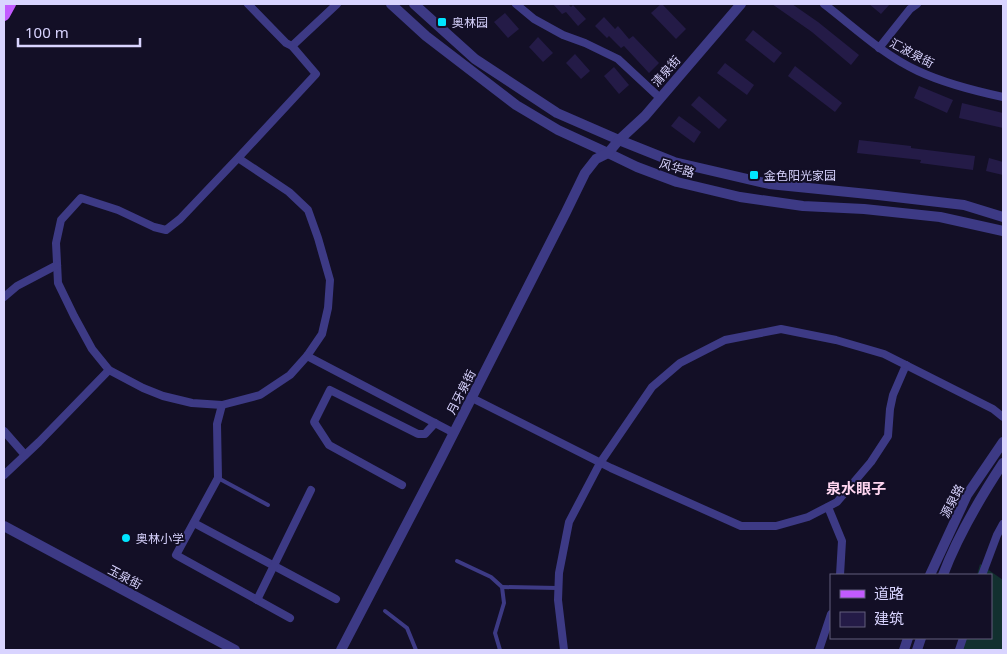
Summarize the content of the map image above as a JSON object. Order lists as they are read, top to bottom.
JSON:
{
  "streets": {
    "street": [
      "汇波泉街",
      "清泉街",
      "风华路",
      "月牙泉街",
      "源泉路",
      "玉泉街"
    ]
  },
  "crossings": [
    ["清泉街", "风华路"],
    ["清泉街", "月牙泉街"],
    ["风华路", "月牙泉街"]
  ],
  "districts": ["泉水眼子"],
  "places": {
    "transit": ["奥林园", "金色阳光家园"],
    "other": ["奥林小学"]
  },
  "legend": ["道路", "建筑"],
  "scale_bar": "100 m"
}
